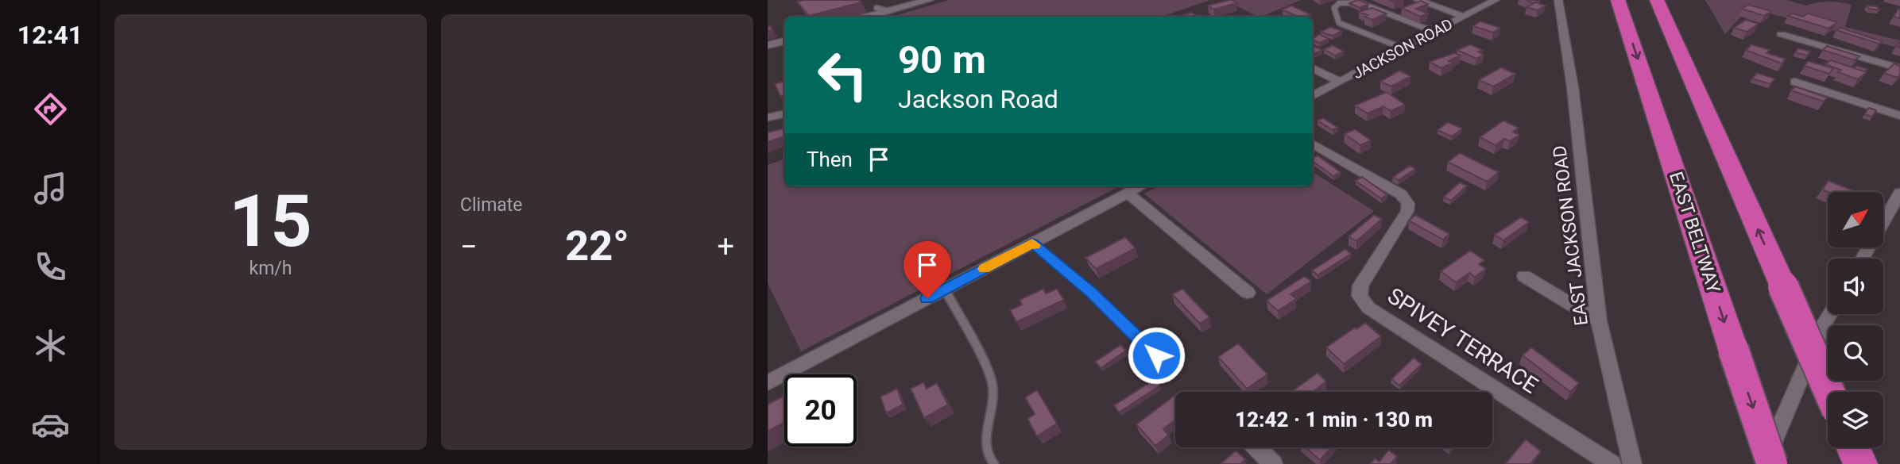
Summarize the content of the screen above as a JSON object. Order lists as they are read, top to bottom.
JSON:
{
  "streets": {
    "highway": ["EAST BELTWAY"],
    "street": ["JACKSON ROAD", "EAST JACKSON ROAD", "SPIVEY TERRACE"]
  },
  "north": "top right",
  "page": {
    "tabs": "12:41",
    "tile": [
      ["15", "km/h"],
      "Climate"
    ],
    "turn": ["90 m", "Jackson Road"],
    "then": "Then",
    "heat": ["−", "22°", "+"],
    "limit": "20",
    "trip": "12:42 · 1 min · 130 m"
  }
}
